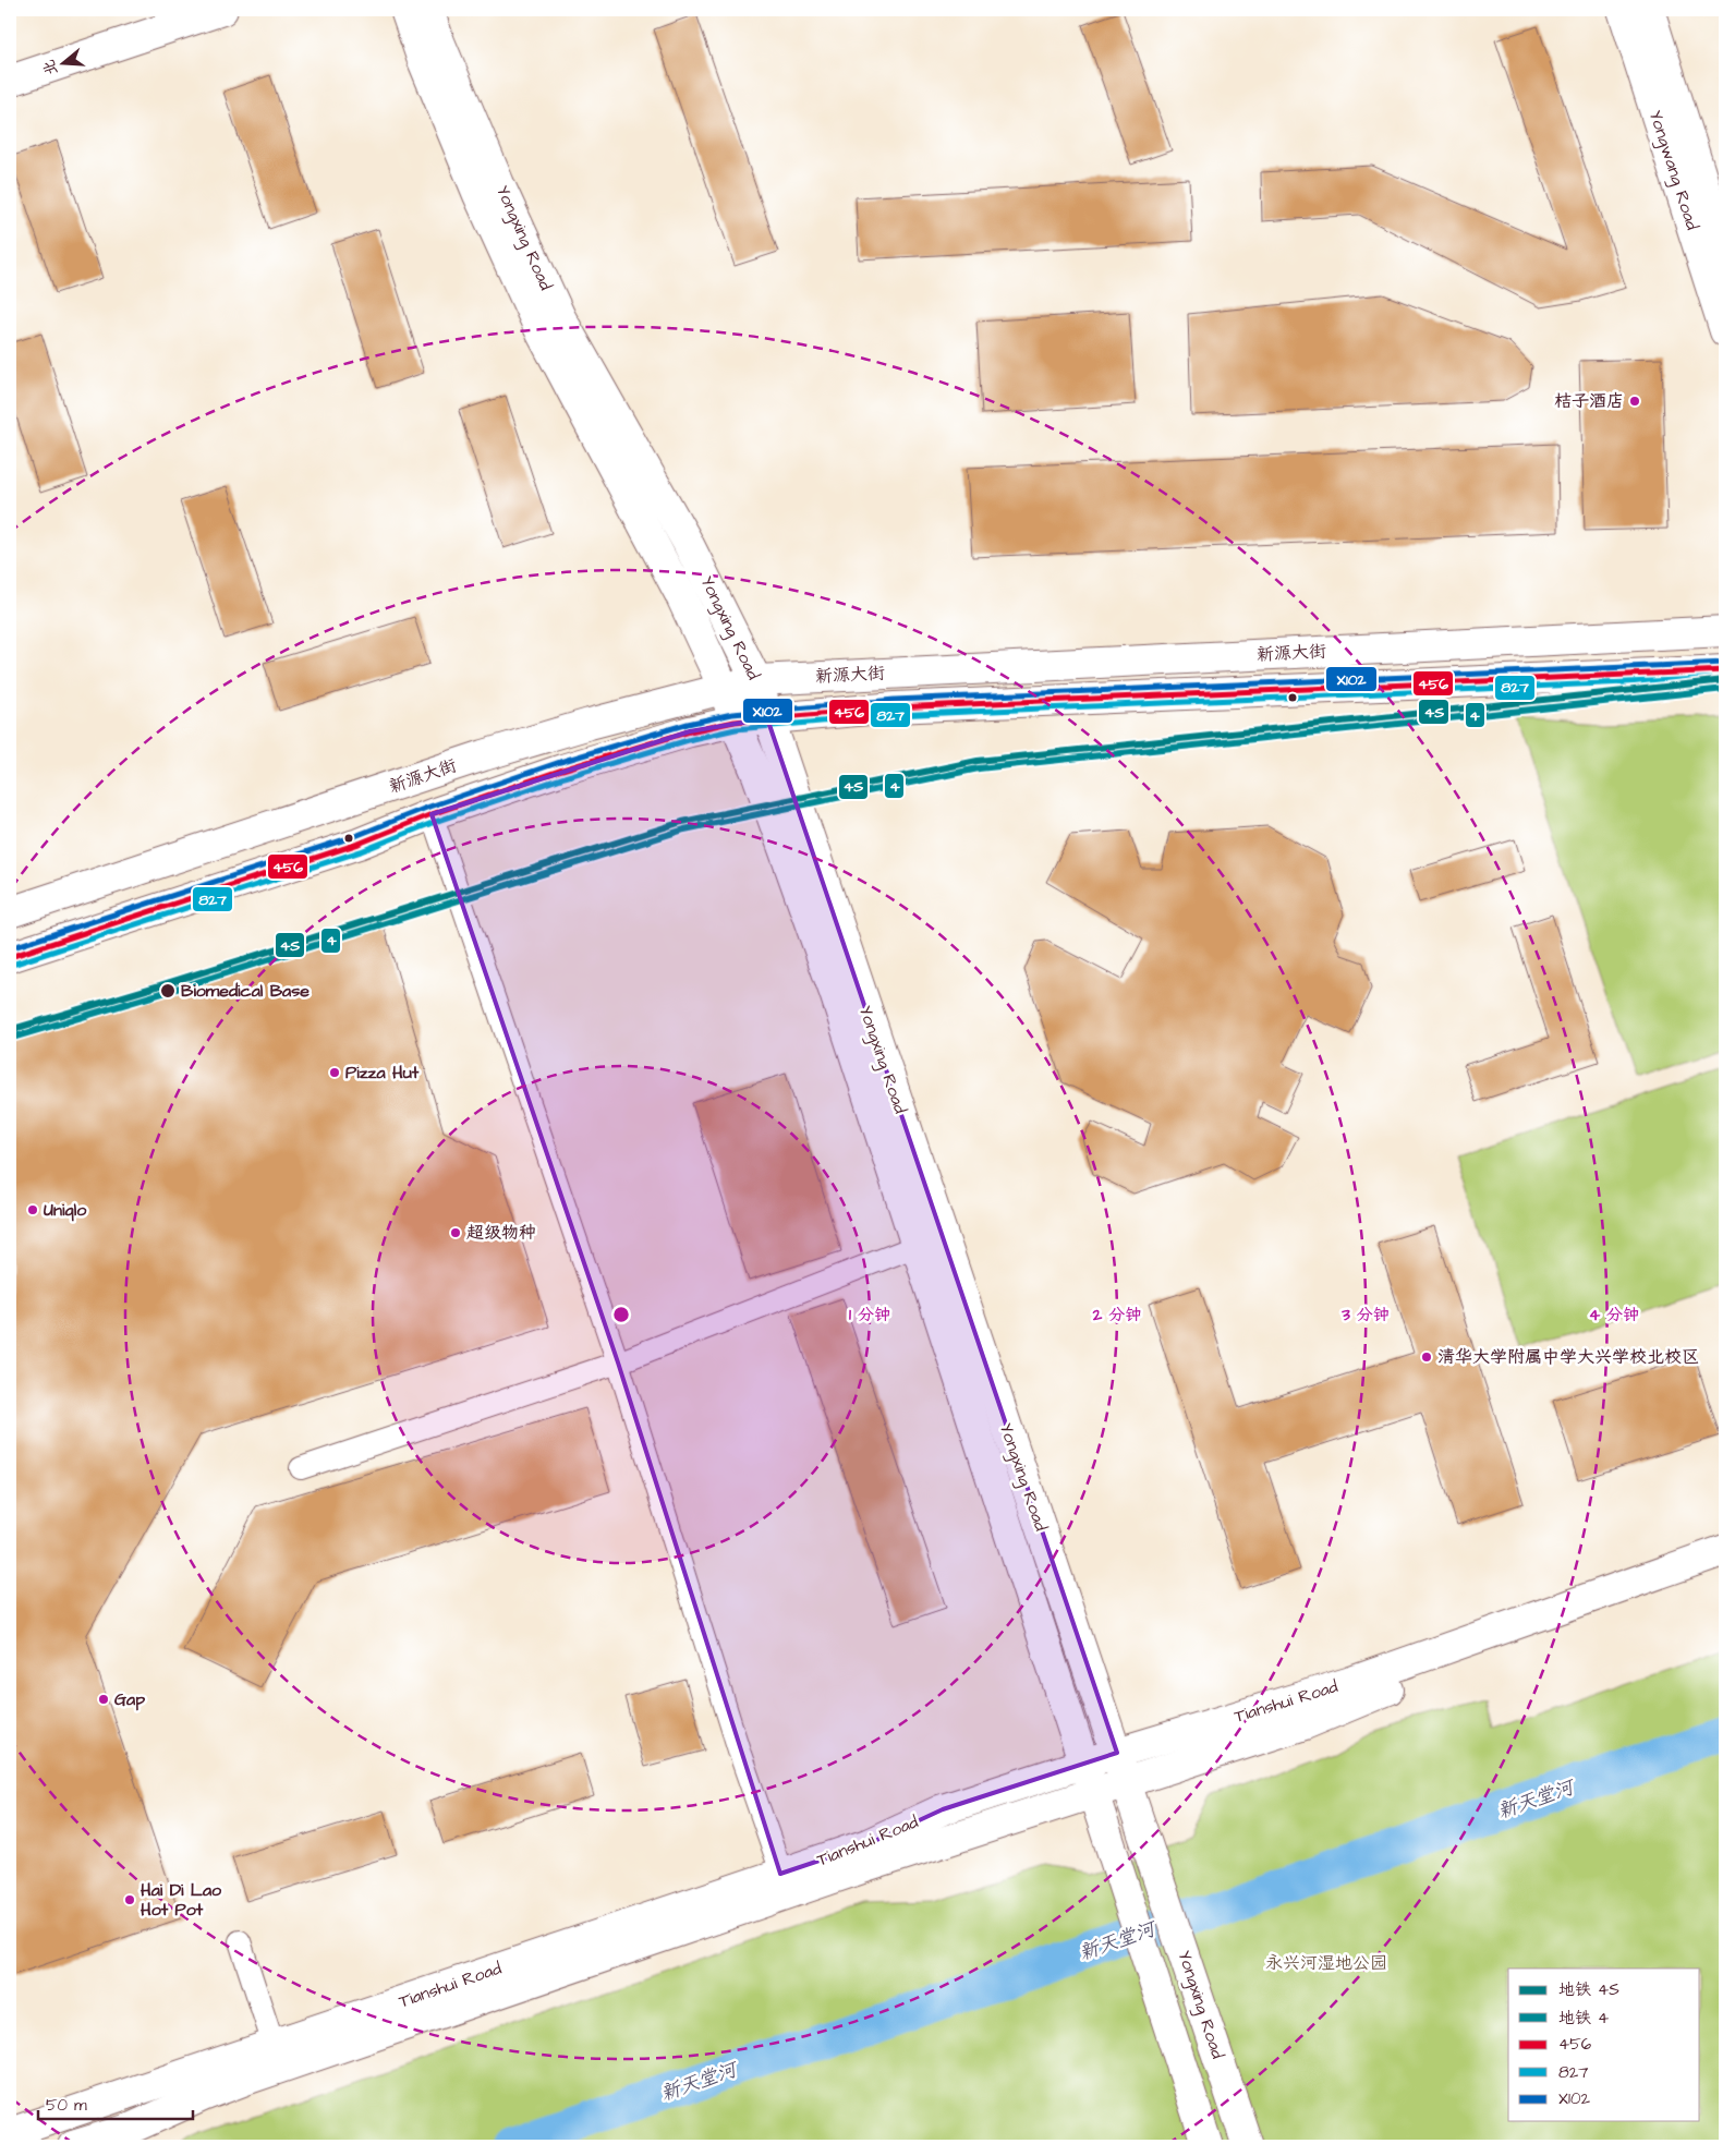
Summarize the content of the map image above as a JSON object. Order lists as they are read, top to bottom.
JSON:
{
  "streets": {
    "main road": [
      "Yongwang Road",
      "Yongxing Road",
      "新源大街",
      "Tianshui Road"
    ]
  },
  "crossings": [
    ["Yongxing Road", "新源大街"],
    ["Yongxing Road", "Tianshui Road"]
  ],
  "water": ["新天堂河"],
  "parks": ["永兴河湿地公园"],
  "places": [
    "桔子酒店",
    "Biomedical Base",
    "Pizza Hut",
    "Uniqlo",
    "超级物种",
    "清华大学附属中学大兴学校北校区",
    "Gap",
    "Hai Di Lao Hot Pot"
  ],
  "lines": [
    "transit line X102",
    "transit line 456",
    "transit line 827",
    "metro line 4S",
    "metro line 4"
  ],
  "legend": [
    "地铁 4S",
    "地铁 4",
    "456",
    "827",
    "X102"
  ],
  "scale_bar": "50 m",
  "north": "left",
  "rings": [
    "1 分钟",
    "2 分钟",
    "3 分钟",
    "4 分钟"
  ]
}
